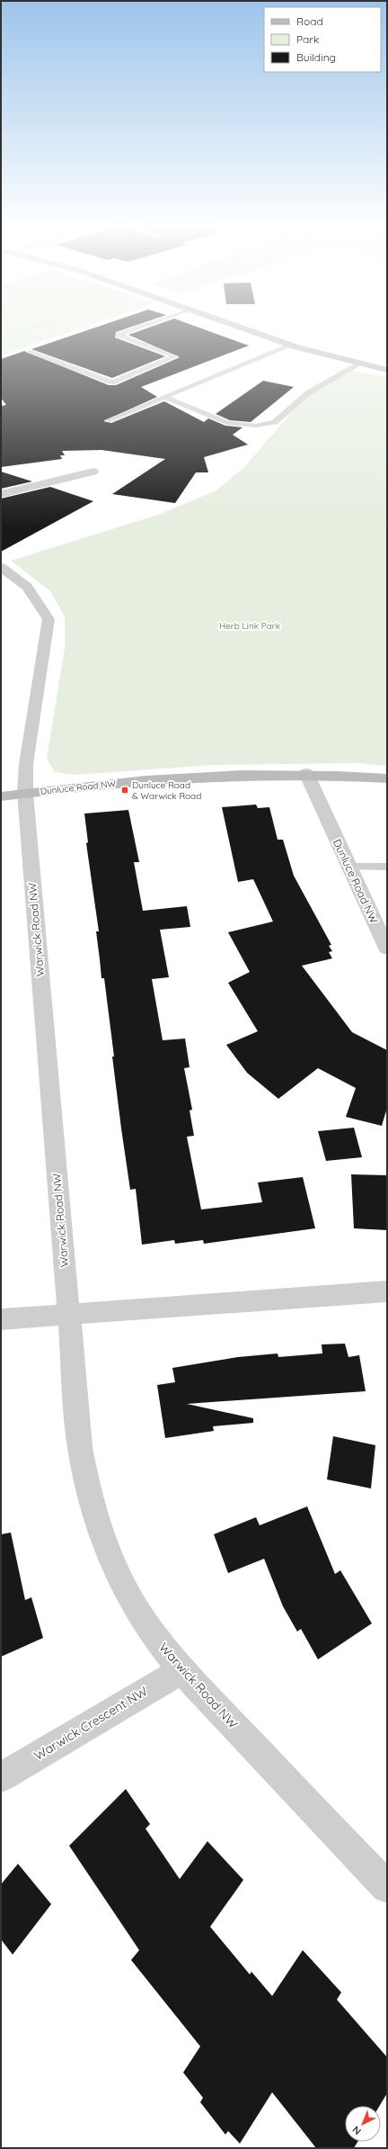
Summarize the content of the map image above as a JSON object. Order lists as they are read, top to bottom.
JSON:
{
  "streets": {
    "street": ["Dunluce Road NW", "Warwick Road NW", "Warwick Crescent NW"]
  },
  "crossings": [
    ["Dunluce Road NW", "Warwick Road NW"],
    ["Warwick Road NW", "Warwick Crescent NW"]
  ],
  "parks": ["Herb Link Park"],
  "places": {
    "transit": ["Dunluce Road & Warwick Road"]
  },
  "legend": ["Road", "Park", "Building"],
  "north": "bottom left"
}
